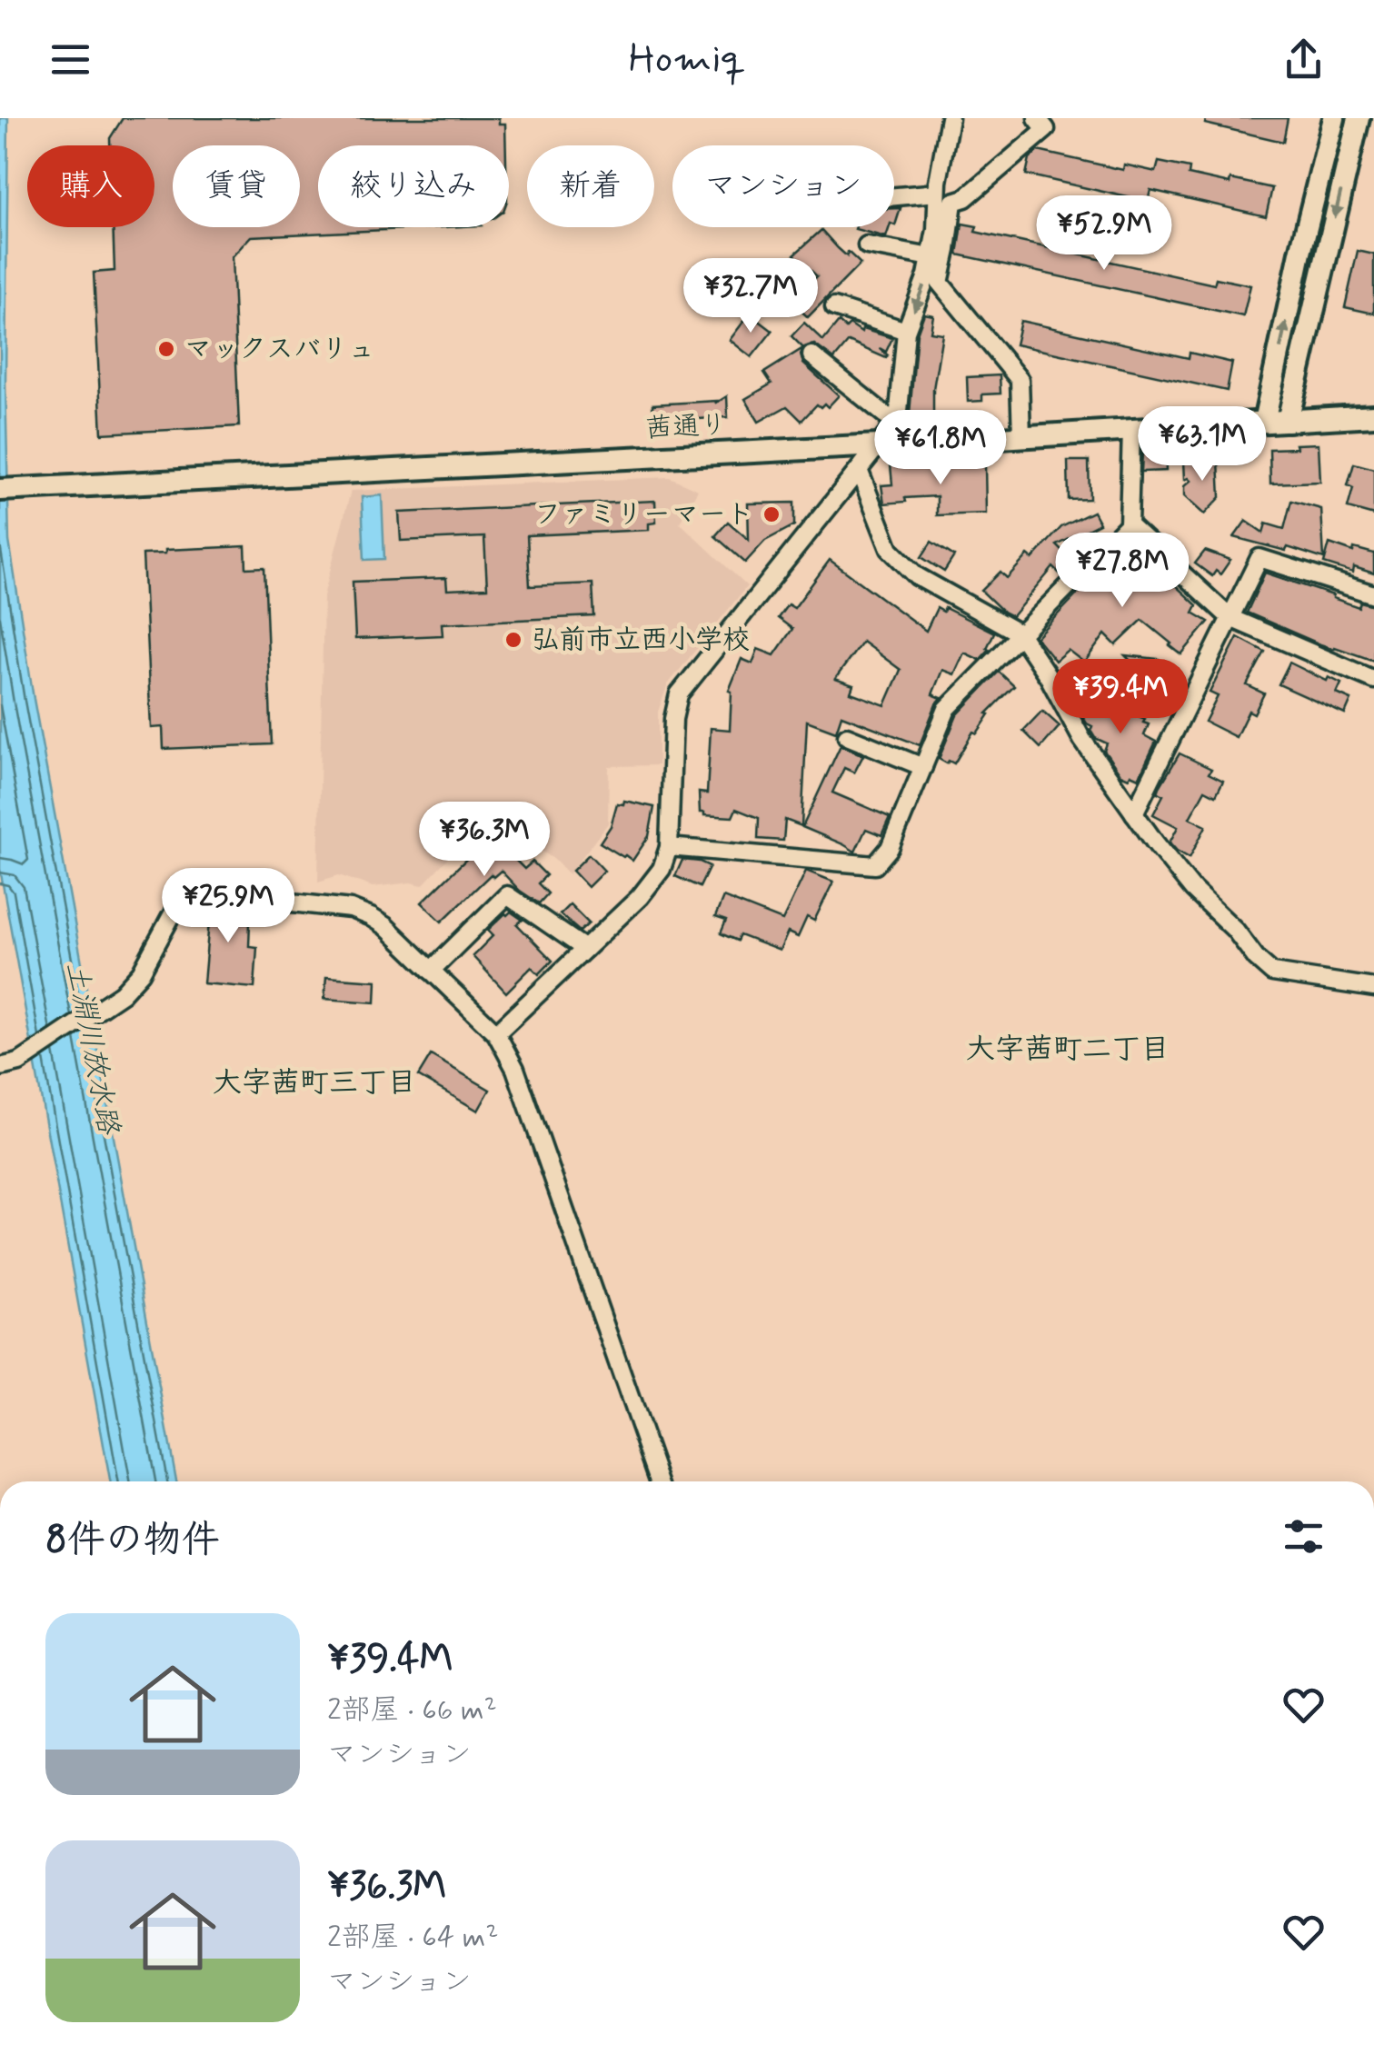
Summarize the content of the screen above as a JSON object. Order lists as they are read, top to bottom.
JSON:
{
  "streets": {
    "street": ["茜通り"]
  },
  "districts": ["大字茜町二丁目", "大字茜町三丁目"],
  "water": ["土淵川放水路"],
  "places": ["マックスバリュ", "ファミリーマート", "弘前市立西小学校"],
  "page": {
    "header": "Homiq",
    "chip": [
      "購入",
      "賃貸",
      "絞り込み",
      "新着",
      "マンション"
    ],
    "price": [
      "¥52.9M",
      "¥32.7M",
      "¥63.1M",
      "¥61.8M",
      "¥27.8M",
      "¥39.4M",
      "¥36.3M",
      "¥25.9M"
    ],
    "heading": "8件の物件",
    "list": [
      {
        "name": "¥39.4M",
        "note": "2部屋 · 66 m² · マンション"
      },
      {
        "name": "¥36.3M",
        "note": "2部屋 · 64 m² · マンション"
      }
    ]
  }
}
